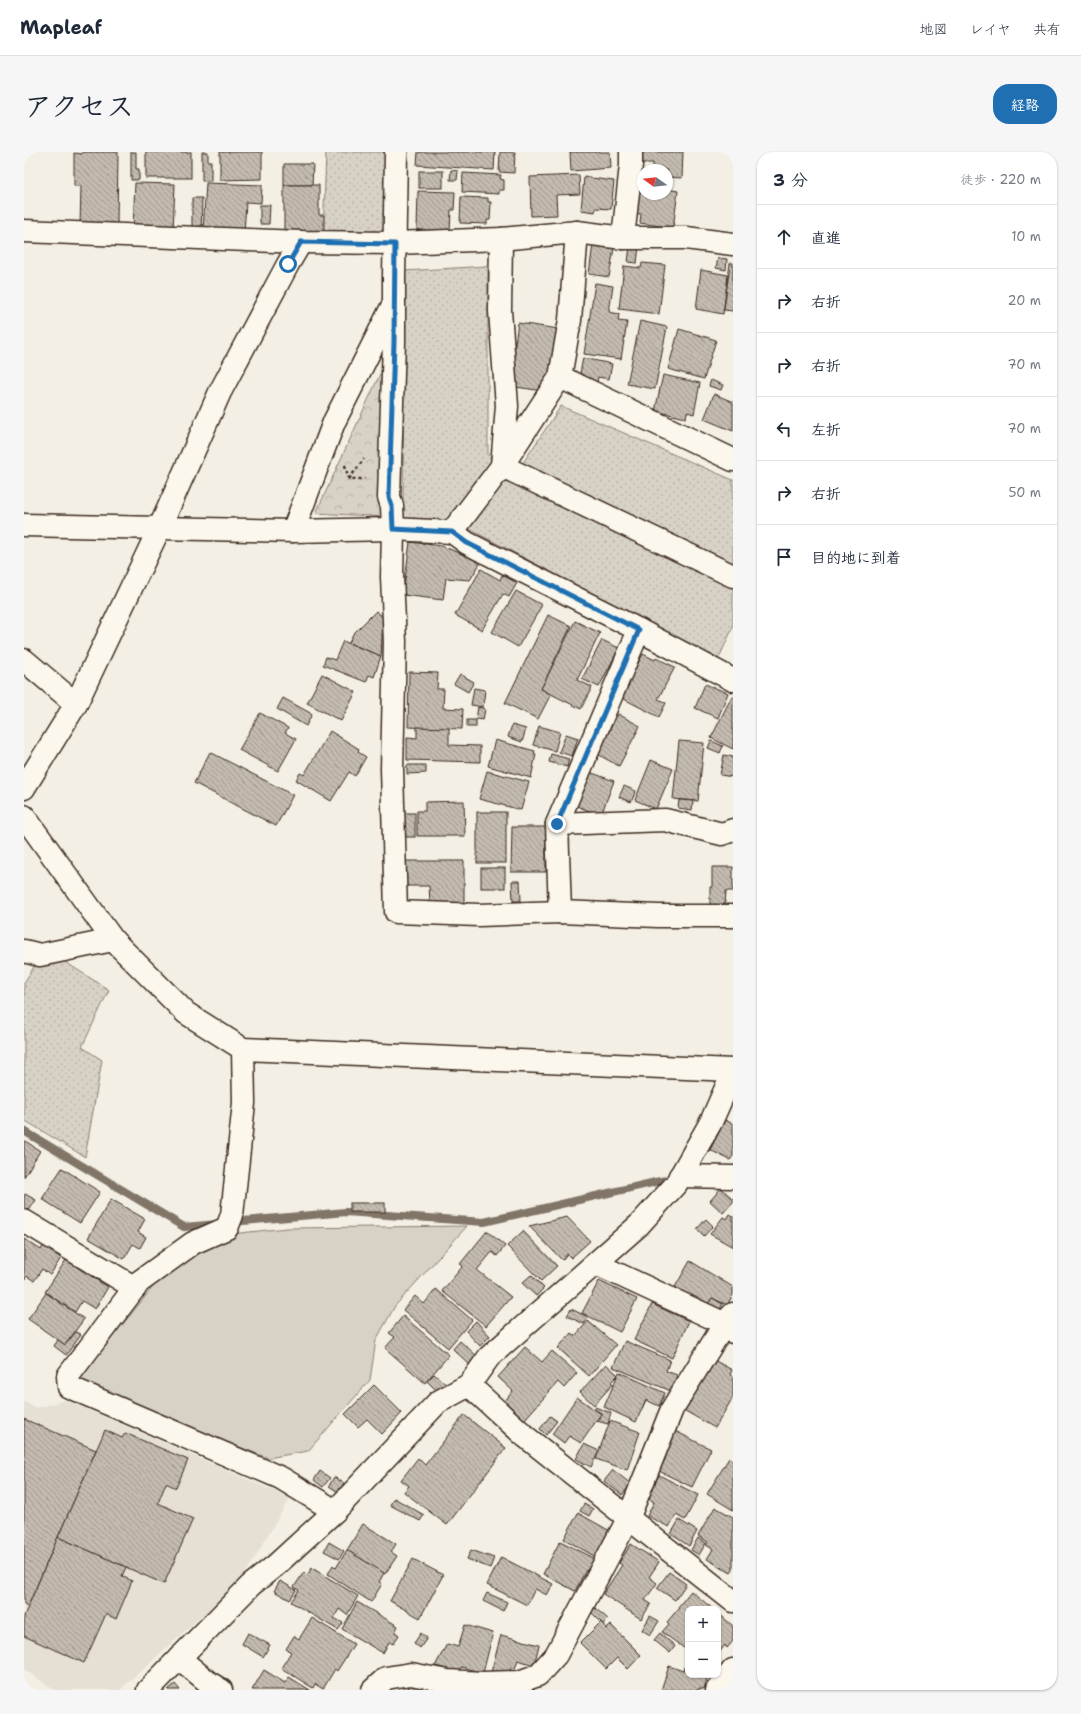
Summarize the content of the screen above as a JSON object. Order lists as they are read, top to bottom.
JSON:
{
  "north": "left",
  "page": {
    "header": "Mapleaf",
    "nav": ["地図", "レイヤ", "共有"],
    "title": "アクセス",
    "buttons": "経路",
    "heading": ["3 分", "徒歩 · 220 m"],
    "list": [
      ["直進", "10 m"],
      ["右折", "20 m"],
      ["右折", "70 m"],
      ["左折", "70 m"],
      ["右折", "50 m"],
      "目的地に到着"
    ],
    "map_buttons": ["+", "−"]
  }
}
